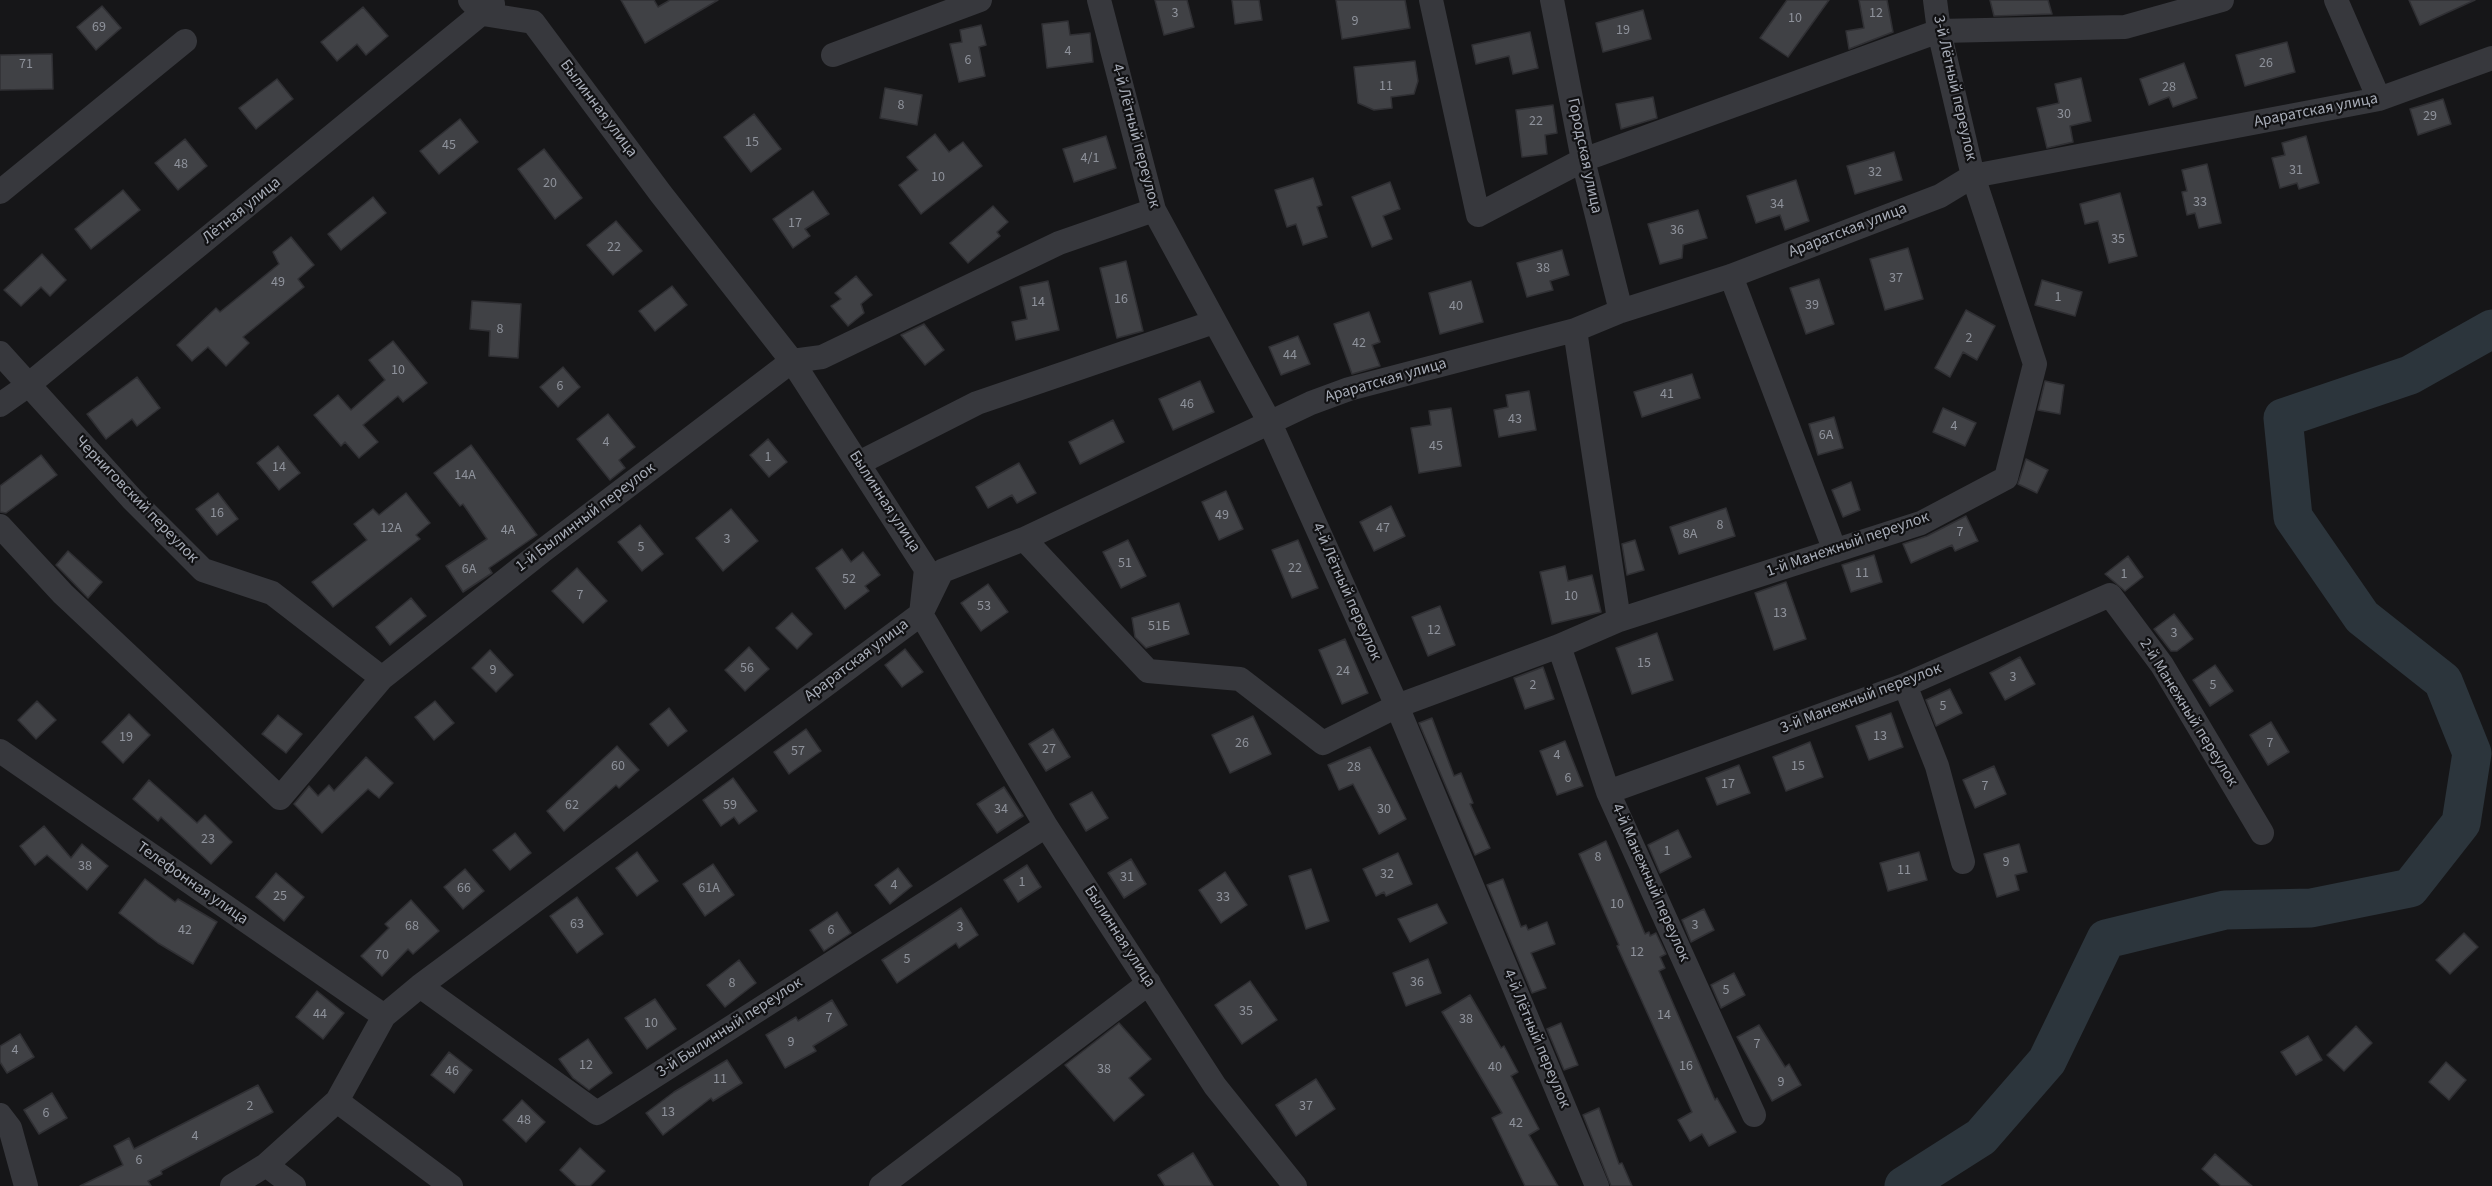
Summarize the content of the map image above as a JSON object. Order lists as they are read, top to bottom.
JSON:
{
  "streets": {
    "street": [
      "3-й Лётный переулок",
      "Былинная улица",
      "Араратская улица",
      "4-й Лётный переулок",
      "Городская улица",
      "Лётная улица",
      "Черниговский переулок",
      "1-й Былинный переулок",
      "1-й Манежный переулок",
      "3-й Манежный переулок",
      "2-й Манежный переулок",
      "4-й Манежный переулок",
      "Телефонная улица",
      "3-й Былинный переулок"
    ]
  },
  "crossings": [
    ["3-й Лётный переулок", "Араратская улица"],
    ["3-й Лётный переулок", "1-й Манежный переулок"],
    ["Былинная улица", "Араратская улица"],
    ["Былинная улица", "Лётная улица"],
    ["Былинная улица", "1-й Былинный переулок"],
    ["Былинная улица", "3-й Былинный переулок"],
    ["Араратская улица", "4-й Лётный переулок"],
    ["Араратская улица", "Городская улица"],
    ["Араратская улица", "1-й Манежный переулок"],
    ["Араратская улица", "Телефонная улица"],
    ["Араратская улица", "3-й Былинный переулок"],
    ["4-й Лётный переулок", "1-й Манежный переулок"],
    ["Лётная улица", "Черниговский переулок"],
    ["Черниговский переулок", "1-й Былинный переулок"],
    ["1-й Манежный переулок", "4-й Манежный переулок"],
    ["3-й Манежный переулок", "2-й Манежный переулок"],
    ["3-й Манежный переулок", "4-й Манежный переулок"]
  ],
  "house_numbers": [
    "3",
    "12",
    "10",
    "9",
    "69",
    "19",
    "4",
    "6",
    "26",
    "71",
    "11",
    "28",
    "8",
    "30",
    "29",
    "22",
    "15",
    "45",
    "4/1",
    "48",
    "31",
    "32",
    "10",
    "20",
    "33",
    "34",
    "17",
    "36",
    "35",
    "22",
    "38",
    "37",
    "49",
    "1",
    "16",
    "14",
    "39",
    "40",
    "8",
    "2",
    "42",
    "44",
    "10",
    "6",
    "41",
    "46",
    "43",
    "4",
    "6А",
    "4",
    "45",
    "1",
    "14",
    "14А",
    "16",
    "49",
    "8",
    "12А",
    "47",
    "4А",
    "7",
    "8А",
    "3",
    "5",
    "51",
    "22",
    "6А",
    "11",
    "1",
    "52",
    "7",
    "10",
    "53",
    "13",
    "51Б",
    "12",
    "3",
    "15",
    "56",
    "9",
    "24",
    "3",
    "2",
    "5",
    "5",
    "13",
    "19",
    "26",
    "7",
    "27",
    "57",
    "4",
    "60",
    "15",
    "28",
    "6",
    "17",
    "7",
    "62",
    "59",
    "34",
    "30",
    "23",
    "1",
    "8",
    "9",
    "38",
    "11",
    "32",
    "31",
    "1",
    "4",
    "66",
    "61А",
    "25",
    "33",
    "10",
    "63",
    "3",
    "68",
    "3",
    "42",
    "6",
    "12",
    "70",
    "5",
    "36",
    "8",
    "5",
    "35",
    "44",
    "14",
    "7",
    "38",
    "10",
    "9",
    "7",
    "4",
    "12",
    "16",
    "40",
    "38",
    "46",
    "11",
    "9",
    "2",
    "37",
    "13",
    "6",
    "48",
    "42",
    "4",
    "6"
  ]
}
